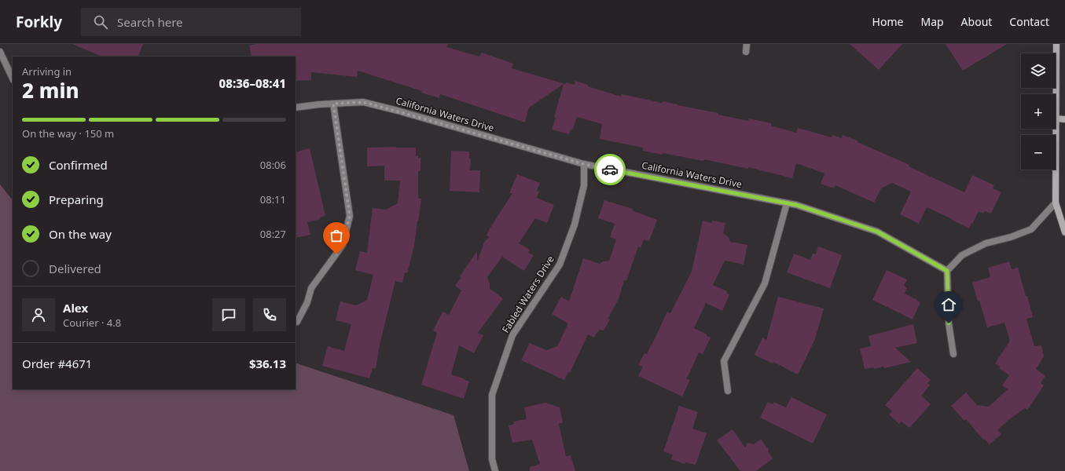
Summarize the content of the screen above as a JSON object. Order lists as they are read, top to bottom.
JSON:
{
  "streets": {
    "street": ["California Waters Drive", "Fabled Waters Drive"]
  },
  "crossings": [
    ["California Waters Drive", "Fabled Waters Drive"]
  ],
  "page": {
    "header": "Forkly",
    "search": "Search here",
    "nav": [
      "Home",
      "Map",
      "About",
      "Contact"
    ],
    "map_buttons": ["+", "−"],
    "heading": ["2 min", "Arriving in", "08:36–08:41"],
    "panel": [
      "Alex",
      "Courier · 4.8",
      "Order #4671",
      "$36.13"
    ],
    "bar": "On the way · 150 m",
    "list": [
      ["Confirmed", "08:06"],
      ["Preparing", "08:11"],
      ["On the way", "08:27"],
      "Delivered"
    ]
  }
}
